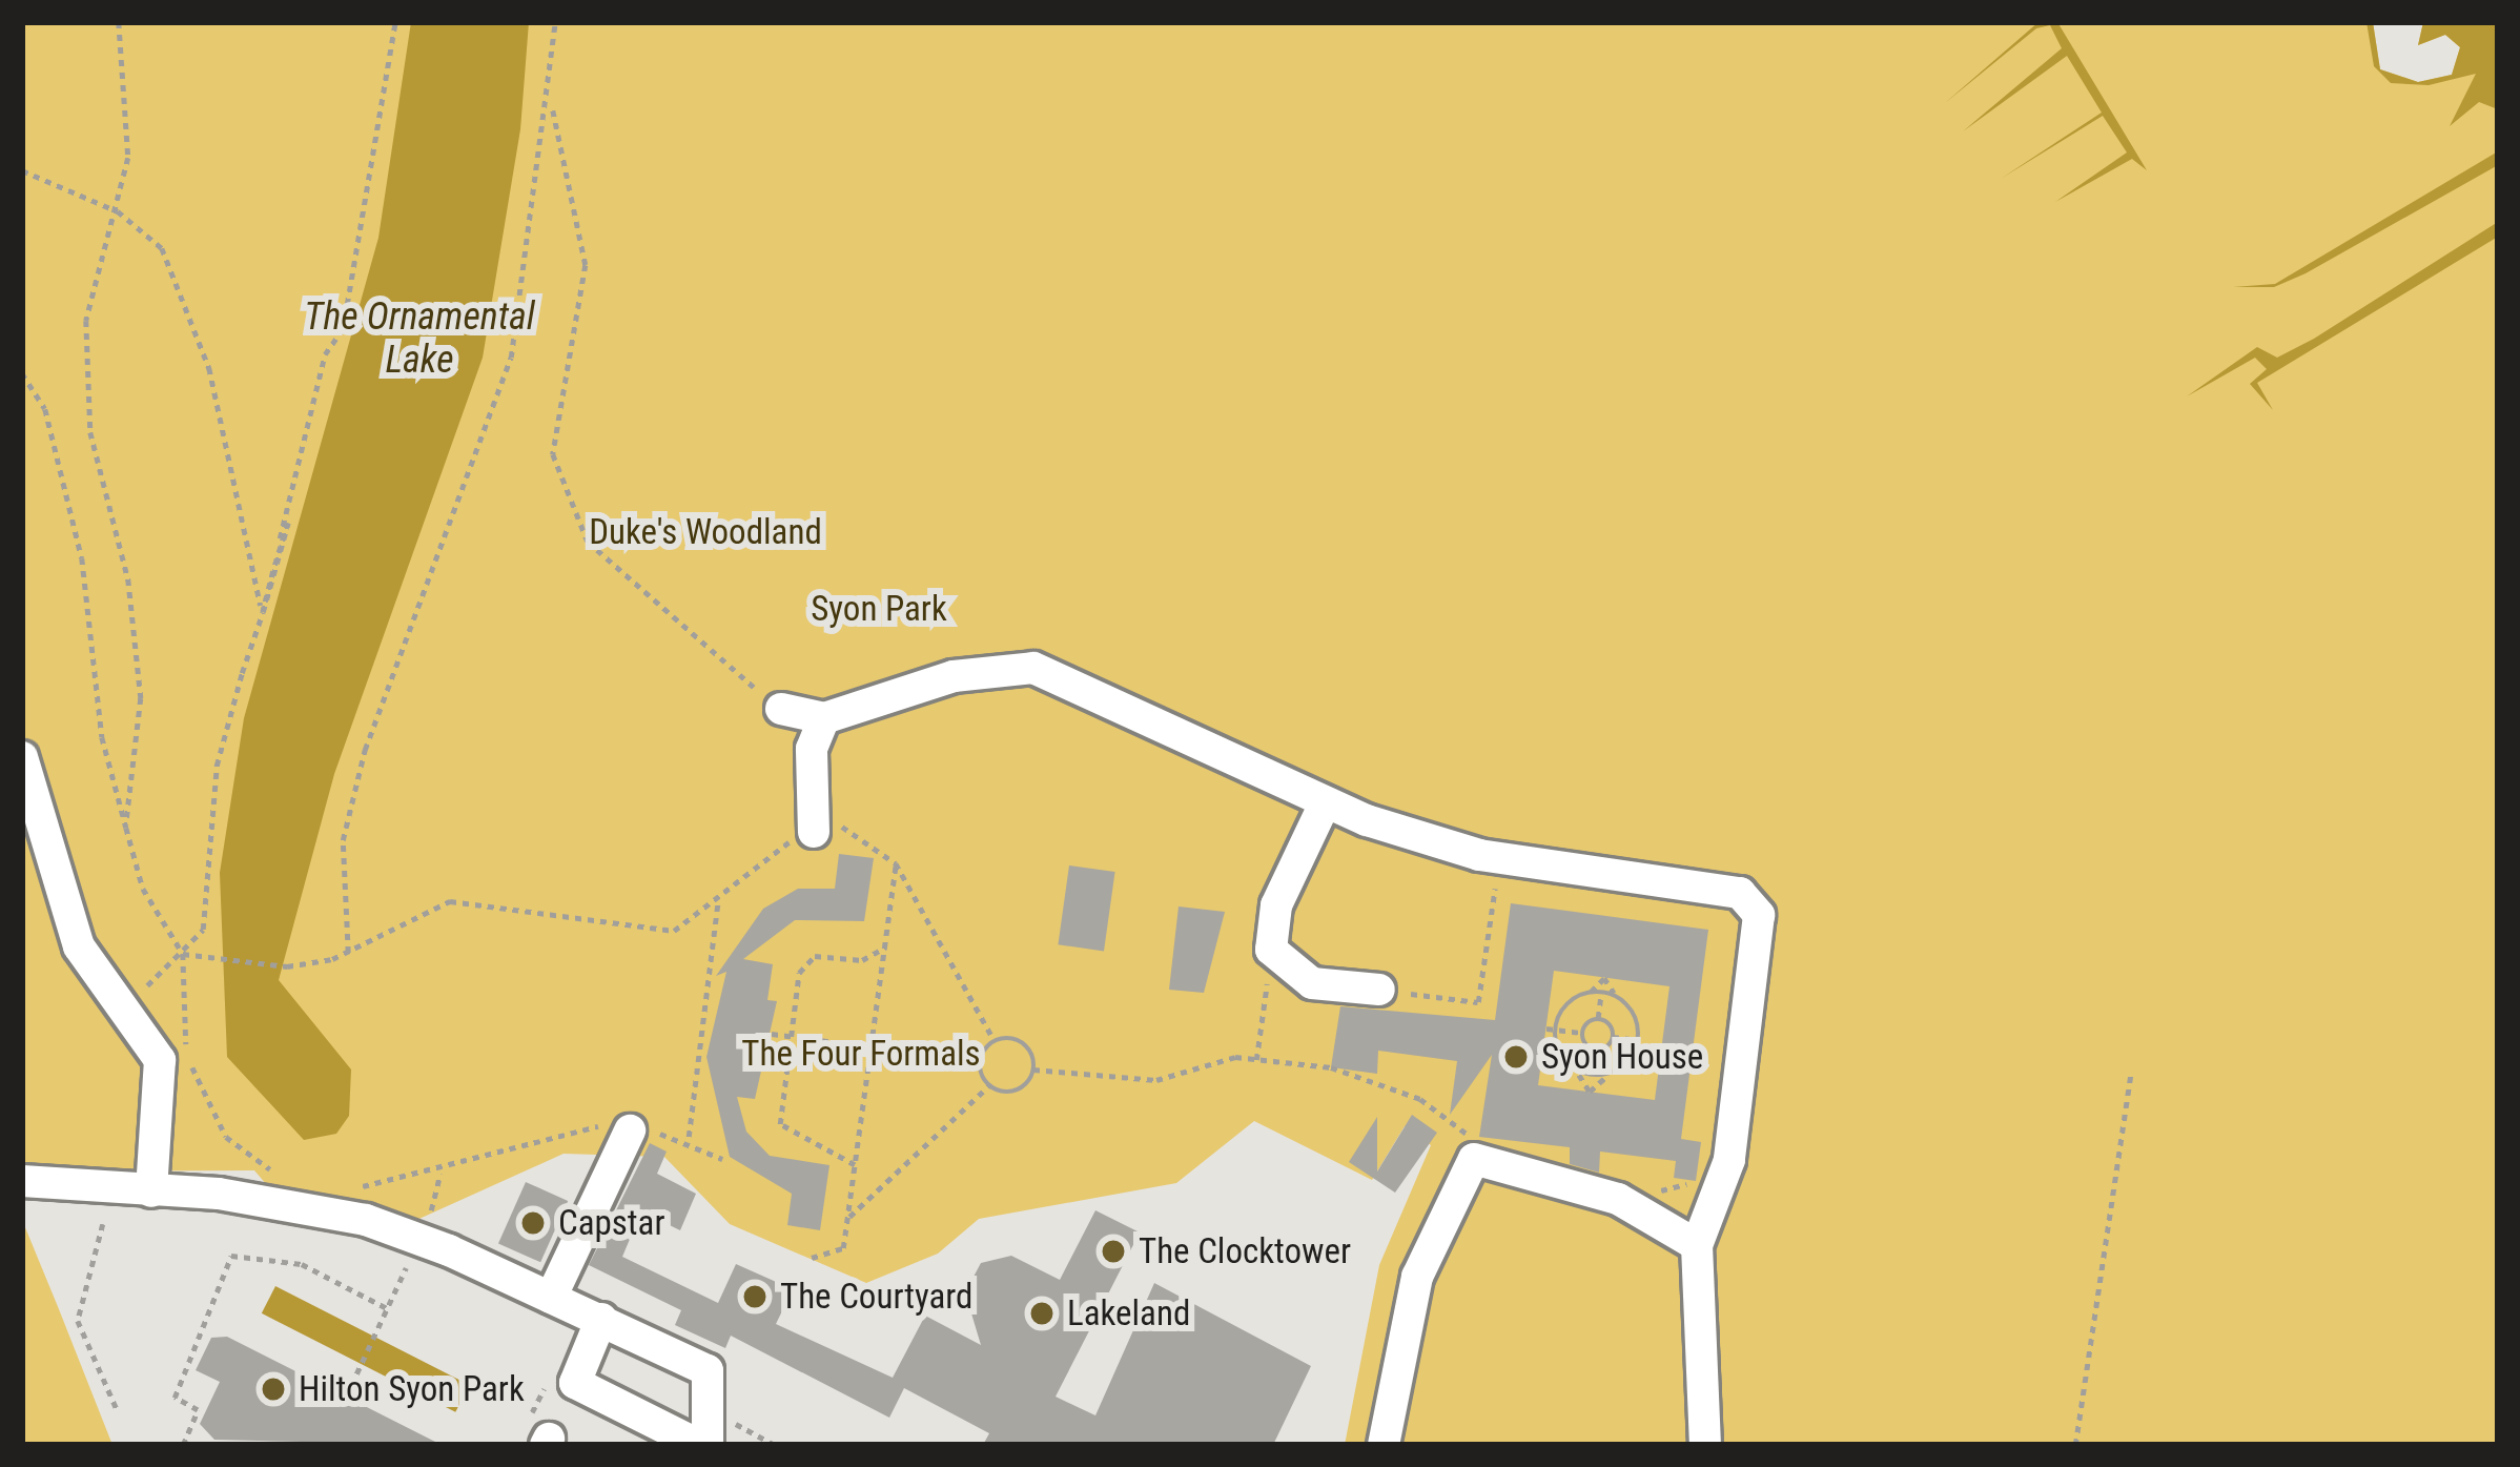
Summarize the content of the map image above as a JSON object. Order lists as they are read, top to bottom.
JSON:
{
  "water": ["The Ornamental Lake"],
  "parks": ["Duke's Woodland", "Syon Park", "The Four Formals"],
  "places": [
    "Syon House",
    "Capstar",
    "The Clocktower",
    "The Courtyard",
    "Lakeland",
    "Hilton Syon Park"
  ]
}
